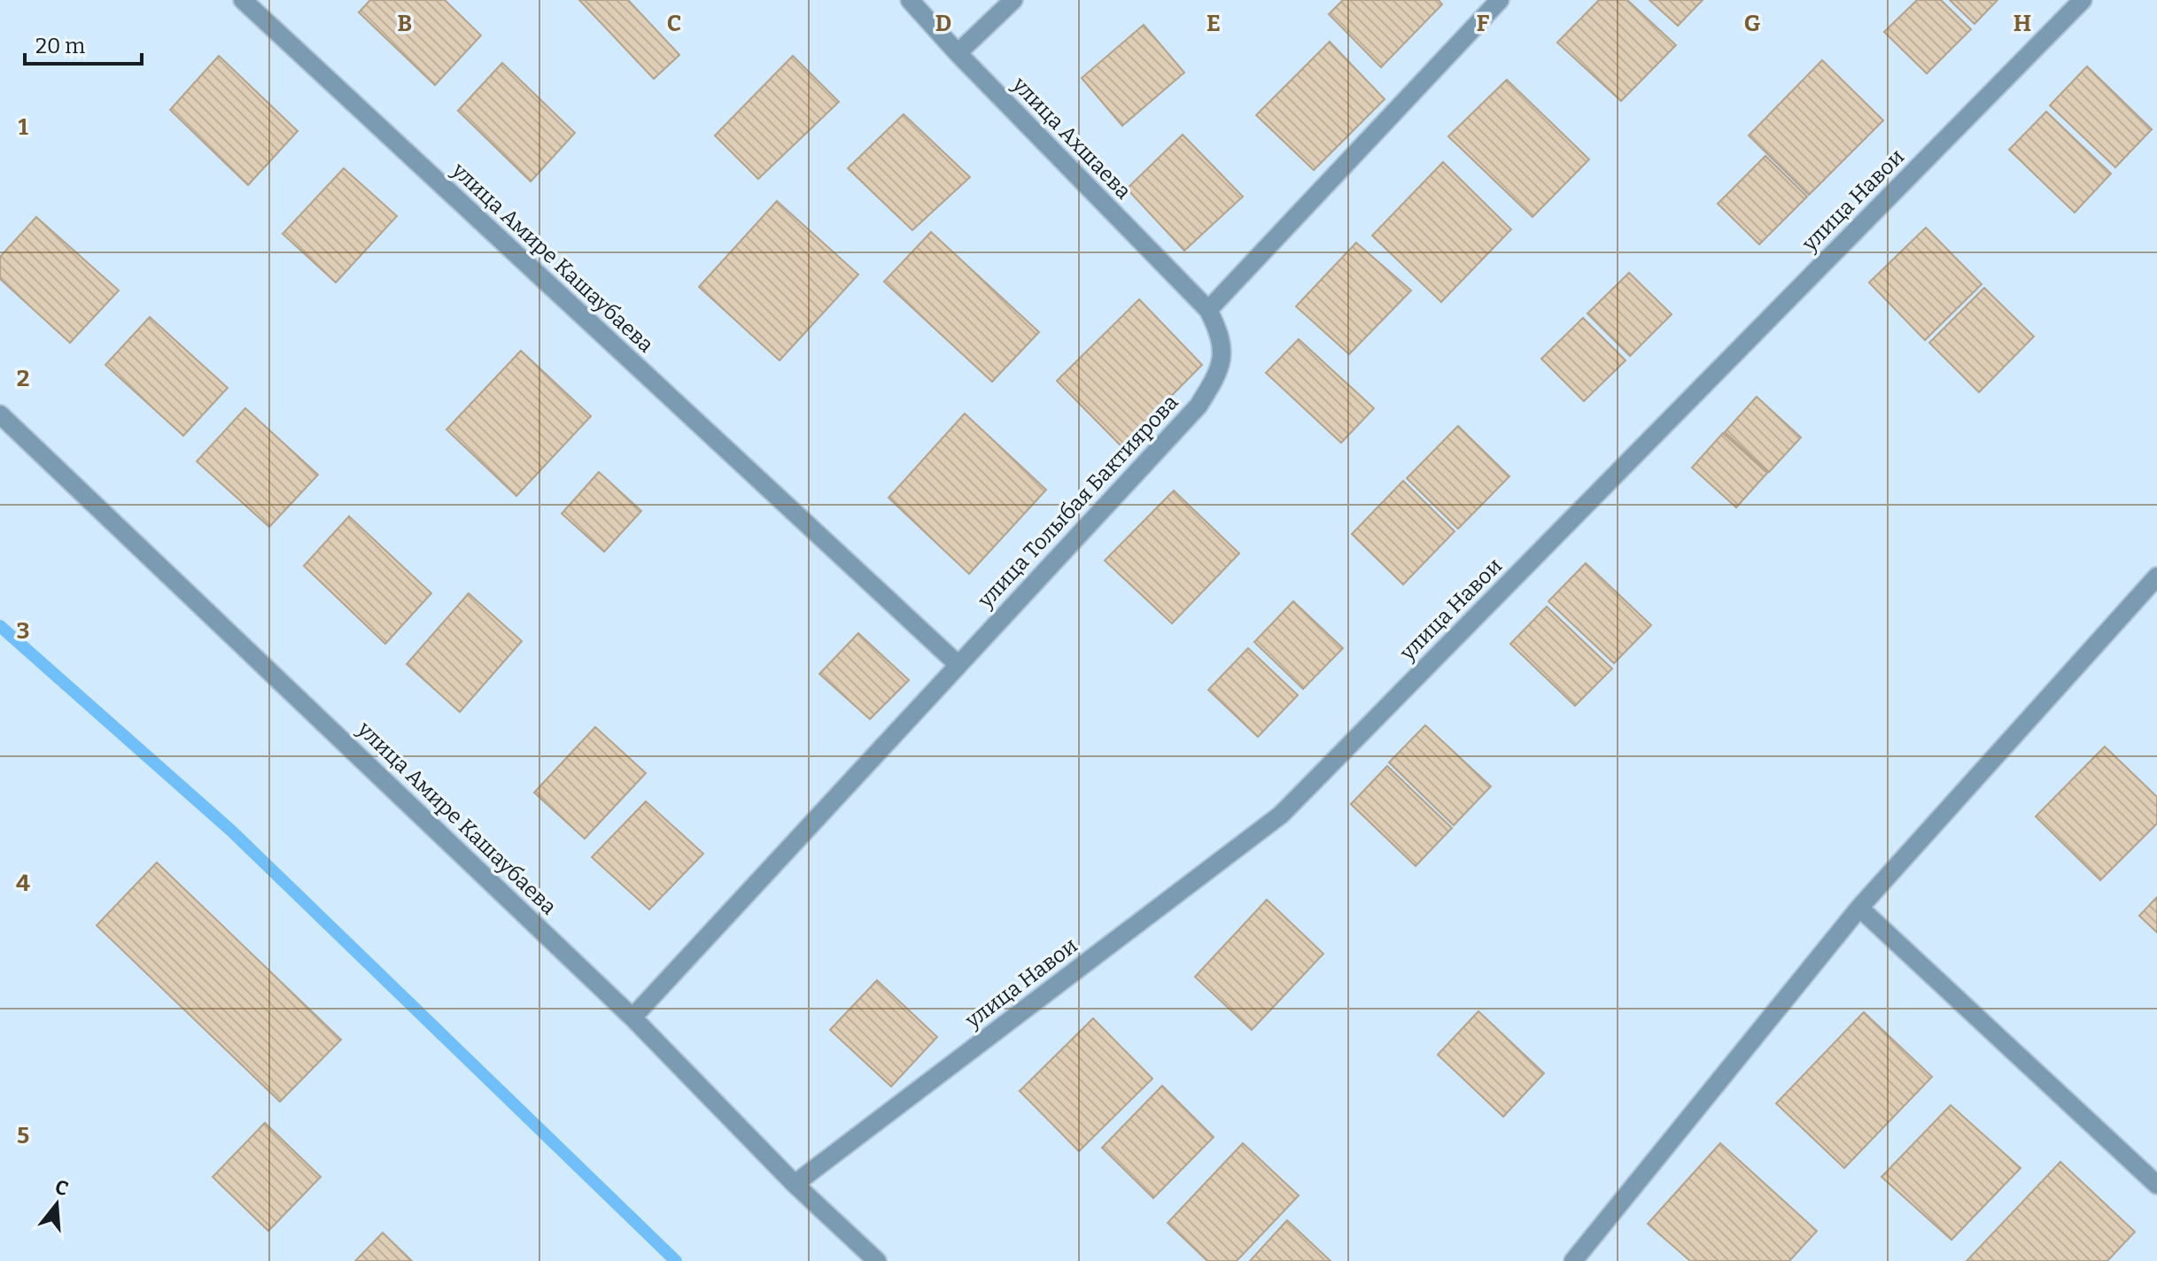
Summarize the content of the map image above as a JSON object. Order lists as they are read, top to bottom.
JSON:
{
  "streets": {
    "street": [
      "улица Ахшаева",
      "улица Навои",
      "улица Амире Кашаубаева",
      "улица Толыбая Бактиярова"
    ]
  },
  "crossings": [
    ["улица Ахшаева", "улица Толыбая Бактиярова"],
    ["улица Навои", "улица Амире Кашаубаева"],
    ["улица Амире Кашаубаева", "улица Толыбая Бактиярова"]
  ],
  "scale_bar": "20 m",
  "north": "top",
  "grid": {
    "columns": [
      "B",
      "C",
      "D",
      "E",
      "F",
      "G",
      "H"
    ],
    "rows": [
      "1",
      "2",
      "3",
      "4",
      "5"
    ]
  }
}
